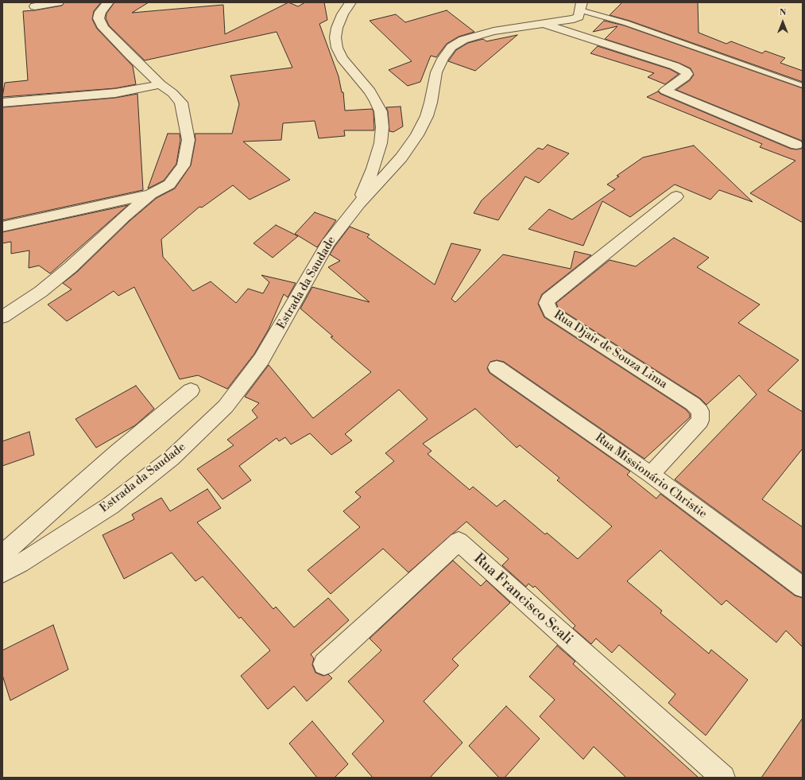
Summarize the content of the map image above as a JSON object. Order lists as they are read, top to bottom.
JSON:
{
  "streets": {
    "street": [
      "Estrada da Saudade",
      "Rua Djair de Souza Lima",
      "Rua Missionário Christie",
      "Rua Francisco Scali"
    ]
  },
  "crossings": [
    ["Rua Djair de Souza Lima", "Rua Missionário Christie"]
  ],
  "north": "top"
}
